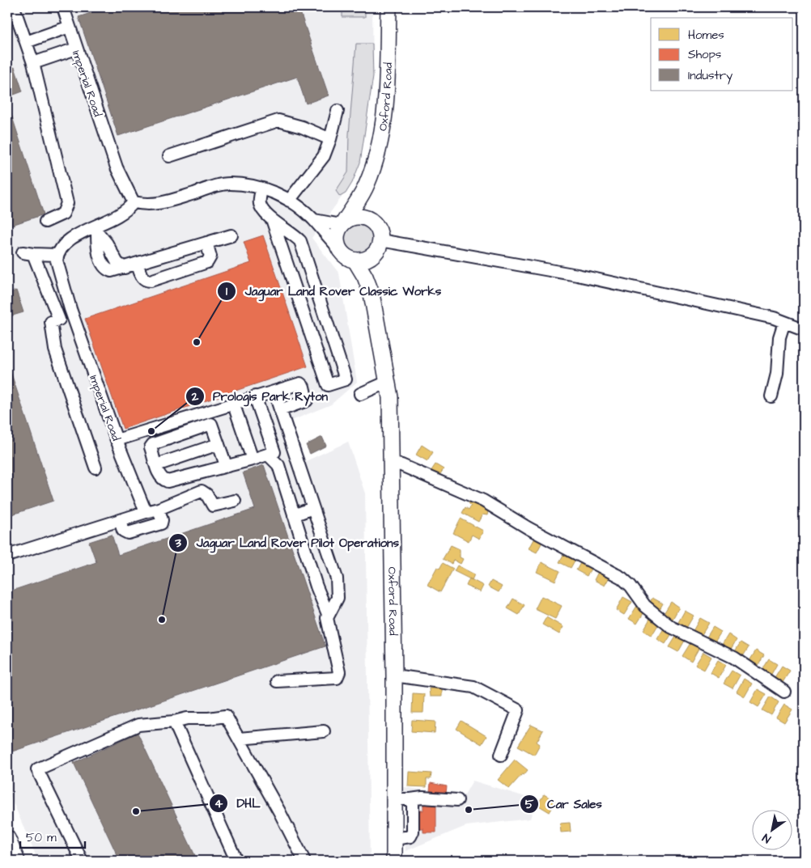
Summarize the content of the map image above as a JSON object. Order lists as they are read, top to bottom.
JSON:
{
  "streets": {
    "highway": ["Oxford Road"],
    "street": ["Imperial Road"]
  },
  "places": [
    "Jaguar Land Rover Classic Works",
    "Prologis Park Ryton",
    "Jaguar Land Rover Pilot Operations",
    "Car Sales",
    "DHL"
  ],
  "legend": ["Homes", "Shops", "Industry"],
  "scale_bar": "50 m",
  "north": "bottom left"
}
